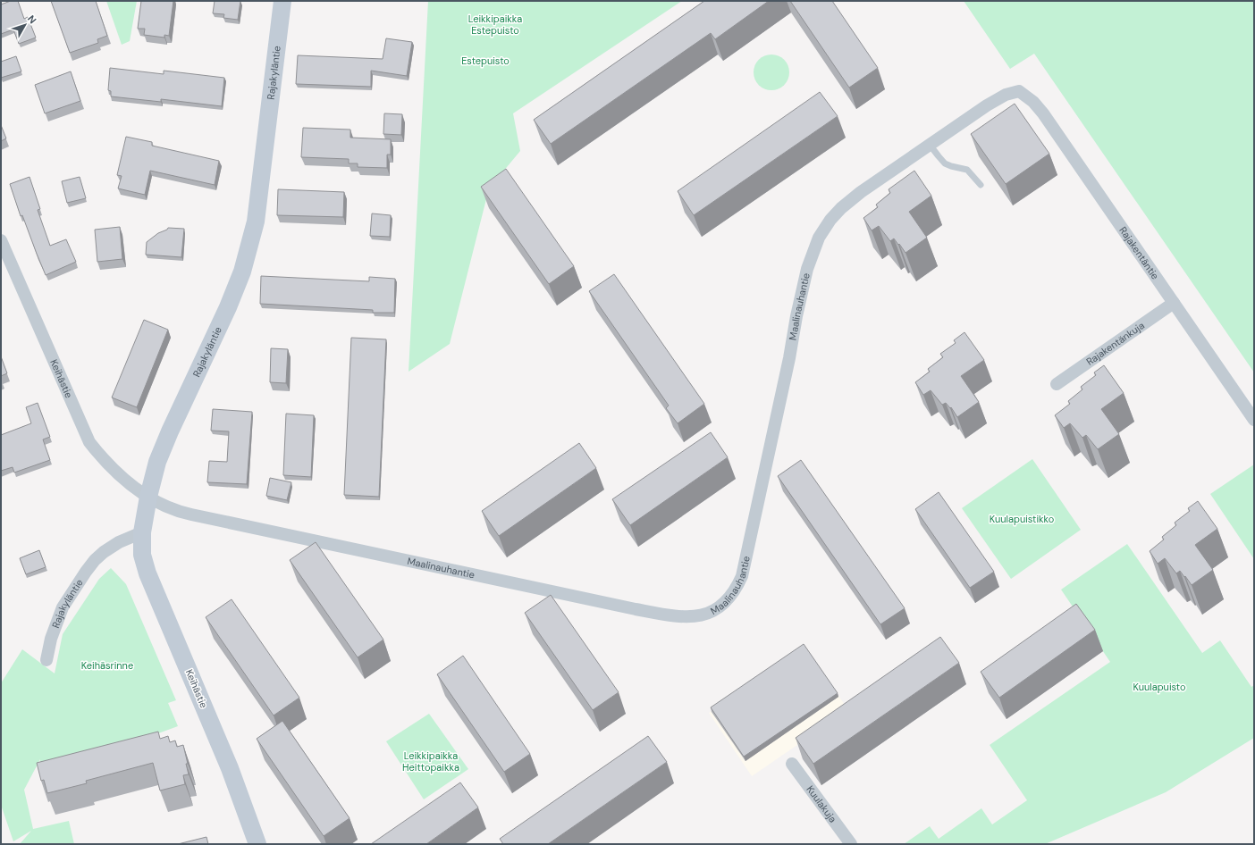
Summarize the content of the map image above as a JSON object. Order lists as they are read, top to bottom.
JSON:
{
  "streets": {
    "street": [
      "Rajakyläntie",
      "Rajakentäntie",
      "Maalinauhantie",
      "Rajakentänkuja",
      "Keihästie",
      "Kuulakuja"
    ]
  },
  "crossings": [
    ["Rajakyläntie", "Maalinauhantie"],
    ["Rajakyläntie", "Keihästie"],
    ["Rajakentäntie", "Maalinauhantie"],
    ["Rajakentäntie", "Rajakentänkuja"],
    ["Maalinauhantie", "Keihästie"]
  ],
  "parks": [
    "Leikkipaikka Estepuisto",
    "Estepuisto",
    "Kuulapuistikko",
    "Keihäsrinne",
    "Kuulapuisto",
    "Leikkipaikka Heittopaikka"
  ],
  "north": "top right"
}
